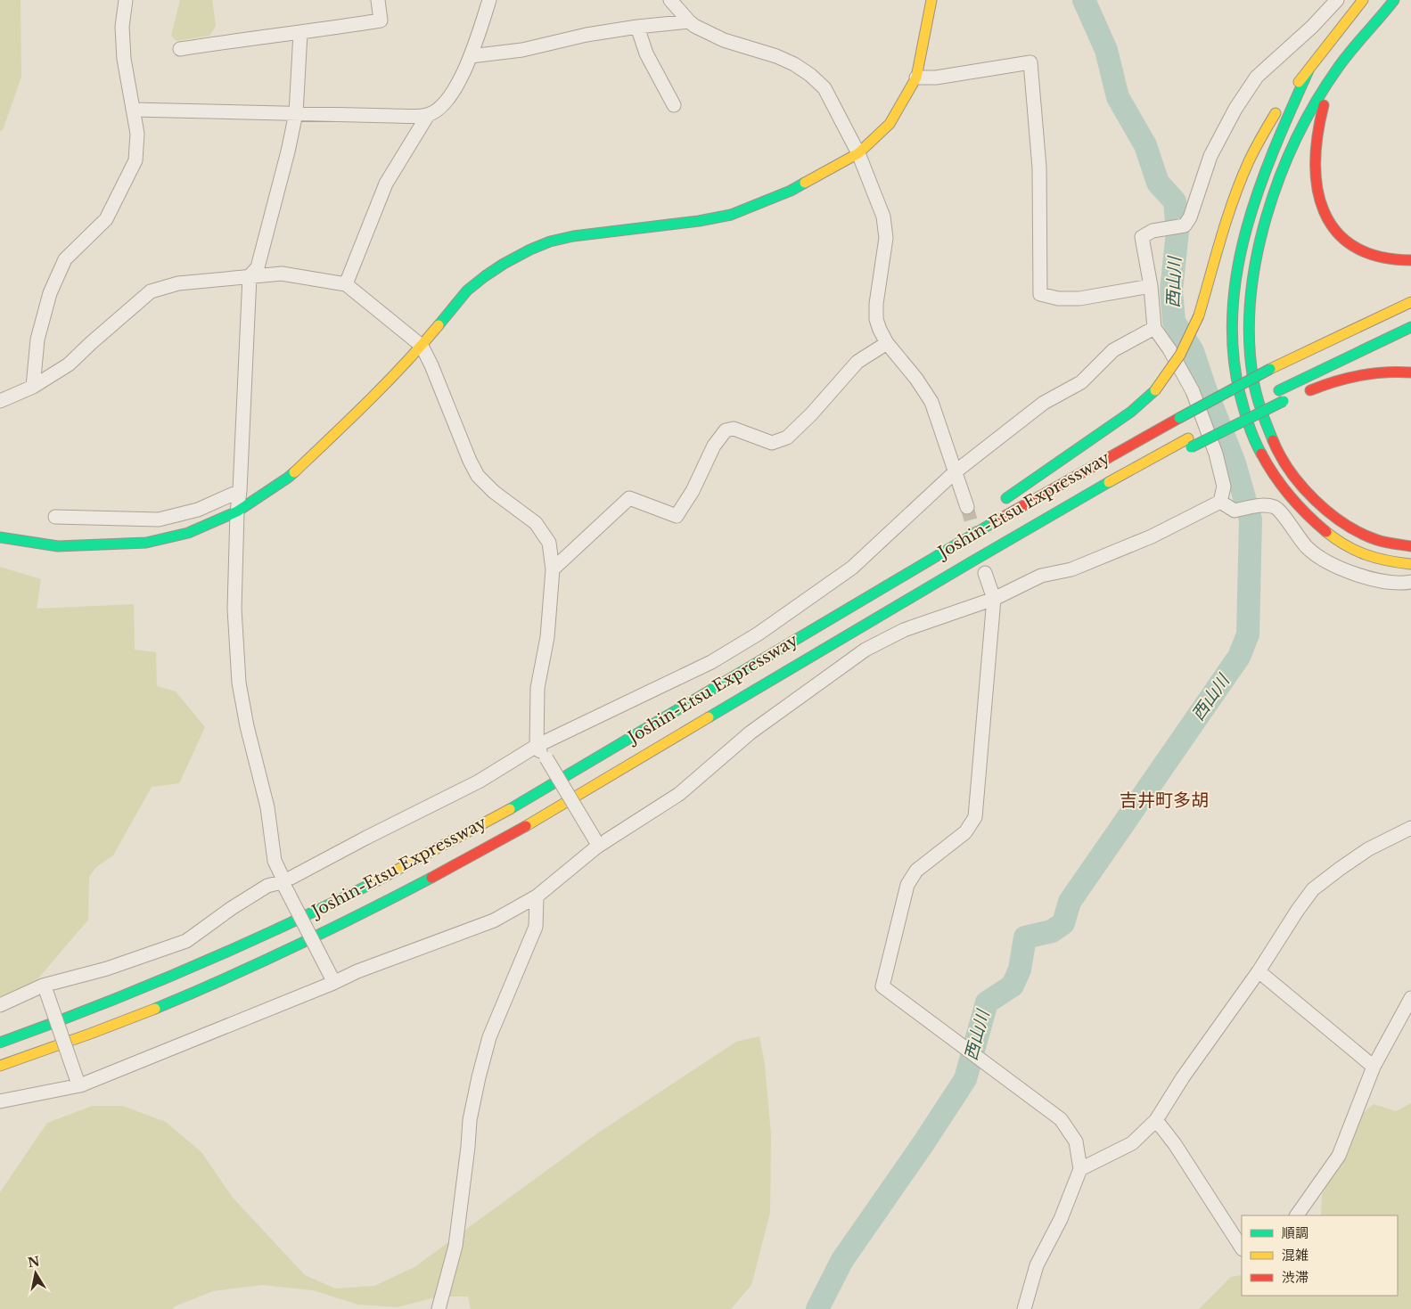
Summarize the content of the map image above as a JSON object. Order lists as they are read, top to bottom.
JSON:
{
  "streets": {
    "main road": ["Joshin-Etsu Expressway"]
  },
  "districts": ["吉井町多胡"],
  "water": ["西山川"],
  "legend": ["順調", "混雑", "渋滞"],
  "north": "top"
}
